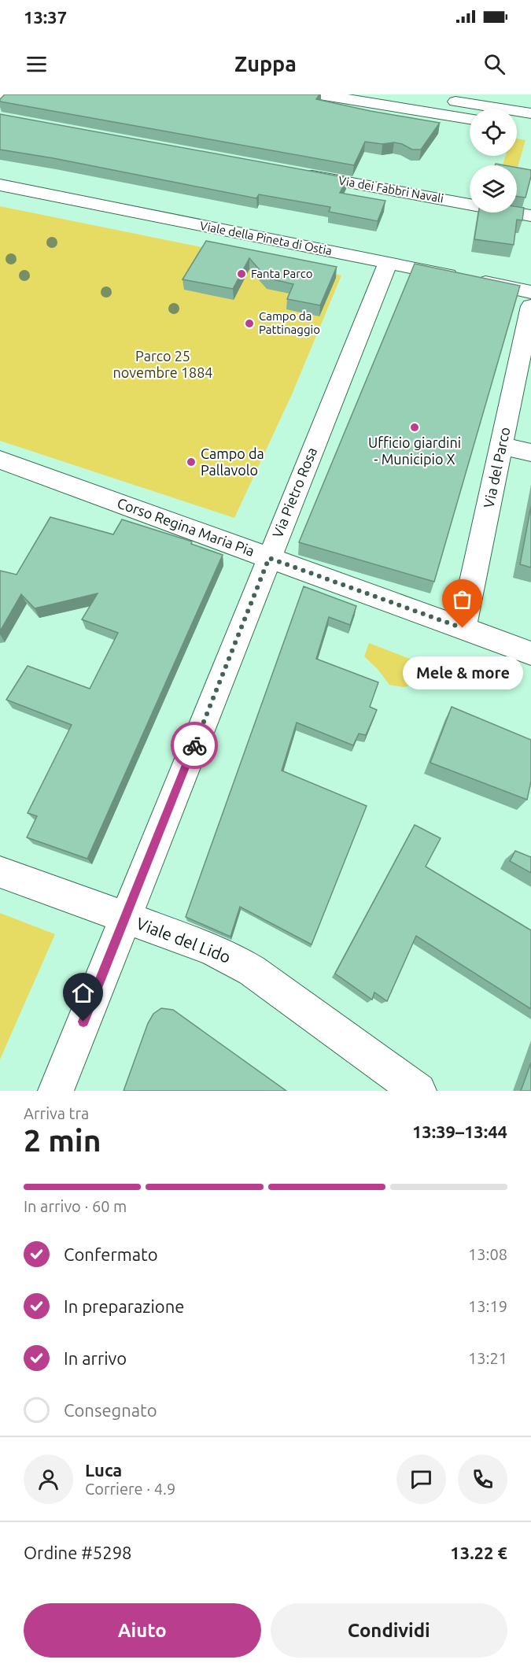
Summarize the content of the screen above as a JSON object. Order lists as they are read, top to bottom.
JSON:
{
  "streets": {
    "street": [
      "Via dei Fabbri Navali",
      "Viale della Pineta di Ostia",
      "Via del Parco",
      "Via Pietro Rosa",
      "Corso Regina Maria Pia",
      "Viale del Lido"
    ]
  },
  "crossings": [
    ["Viale della Pineta di Ostia", "Via Pietro Rosa"],
    ["Via del Parco", "Corso Regina Maria Pia"],
    ["Via Pietro Rosa", "Corso Regina Maria Pia"],
    ["Via Pietro Rosa", "Viale del Lido"]
  ],
  "parks": ["Parco 25 novembre 1884"],
  "places": [
    "Fanta Parco",
    "Campo da Pattinaggio",
    "Ufficio giardini - Municipio X",
    "Campo da Pallavolo",
    "Mele & more"
  ],
  "page": {
    "status": "13:37",
    "header": "Zuppa",
    "bubble": "Mele & more",
    "heading": ["2 min", "Arriva tra", "13:39–13:44"],
    "panel": [
      "Luca",
      "Corriere · 4.9",
      "Ordine #5298",
      "13.22 €"
    ],
    "bar": "In arrivo · 60 m",
    "list": [
      ["Confermato", "13:08"],
      ["In preparazione", "13:19"],
      ["In arrivo", "13:21"],
      "Consegnato"
    ],
    "buttons": ["Aiuto", "Condividi"]
  }
}
